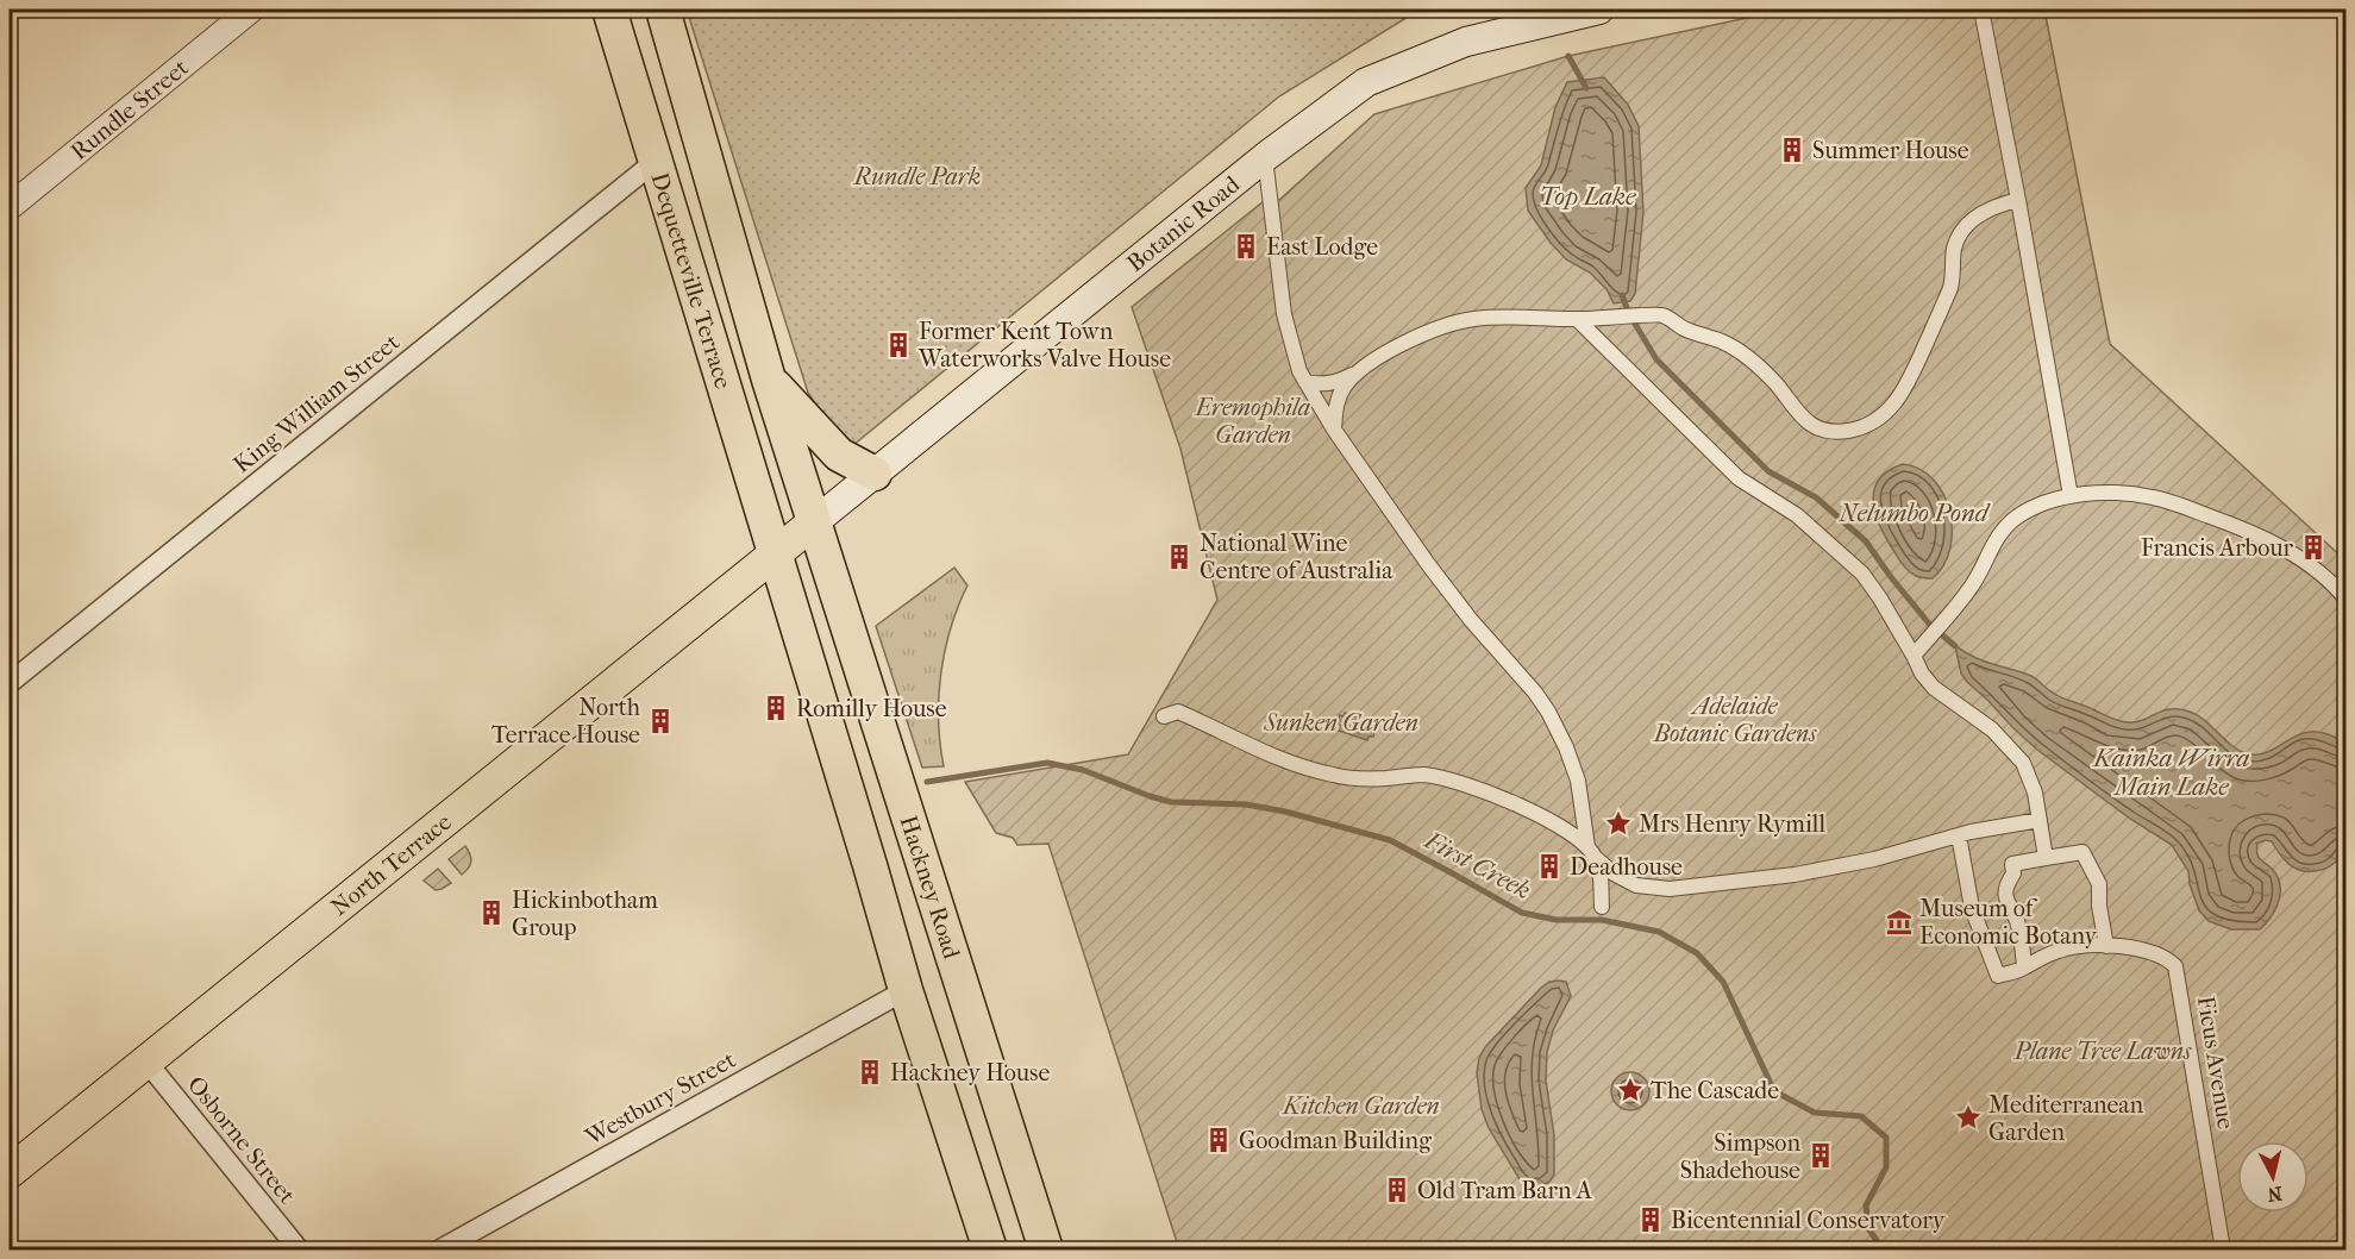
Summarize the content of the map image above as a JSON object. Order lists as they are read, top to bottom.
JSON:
{
  "streets": {
    "highway": ["Dequetteville Terrace", "Hackney Road"],
    "main road": ["Botanic Road", "North Terrace"],
    "street": [
      "Rundle Street",
      "King William Street",
      "Ficus Avenue",
      "Westbury Street",
      "Osborne Street"
    ]
  },
  "crossings": [
    ["Botanic Road", "Dequetteville Terrace"],
    ["Botanic Road", "North Terrace"],
    ["Botanic Road", "Hackney Road"],
    ["Dequetteville Terrace", "King William Street"],
    ["Dequetteville Terrace", "North Terrace"],
    ["Dequetteville Terrace", "Hackney Road"],
    ["North Terrace", "Hackney Road"],
    ["North Terrace", "Osborne Street"]
  ],
  "water": [
    "Top Lake",
    "Nelumbo Pond",
    "Kainka Wirra Main Lake",
    "First Creek"
  ],
  "parks": [
    "Rundle Park",
    "Eremophila Garden",
    "Adelaide Botanic Gardens",
    "Sunken Garden",
    "Plane Tree Lawns",
    "Kitchen Garden"
  ],
  "places": {
    "building": [
      "Summer House",
      "East Lodge",
      "Former Kent Town Waterworks Valve House",
      "Francis Arbour",
      "National Wine Centre of Australia",
      "Romilly House",
      "North Terrace House",
      "Deadhouse",
      "Hickinbotham Group",
      "Hackney House",
      "Goodman Building",
      "Simpson Shadehouse",
      "Old Tram Barn A",
      "Bicentennial Conservatory"
    ],
    "place": ["Mrs Henry Rymill", "The Cascade", "Mediterranean Garden"],
    "museum": ["Museum of Economic Botany"]
  },
  "north": "bottom"
}
